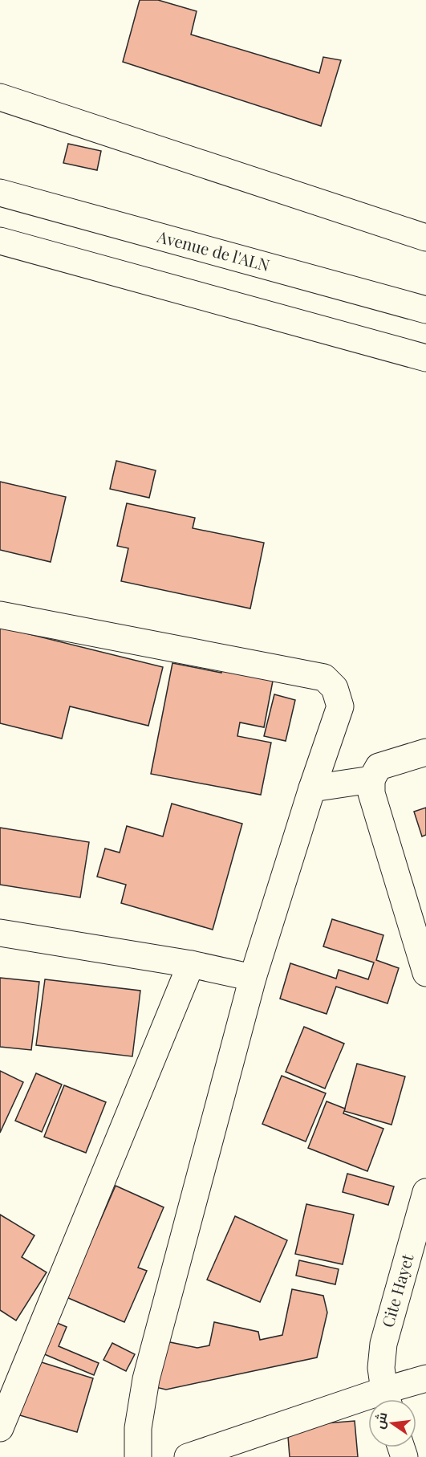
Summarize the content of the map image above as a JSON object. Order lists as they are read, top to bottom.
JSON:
{
  "streets": {
    "street": ["Avenue de l'ALN", "Cite Hayet"]
  },
  "north": "left"
}
